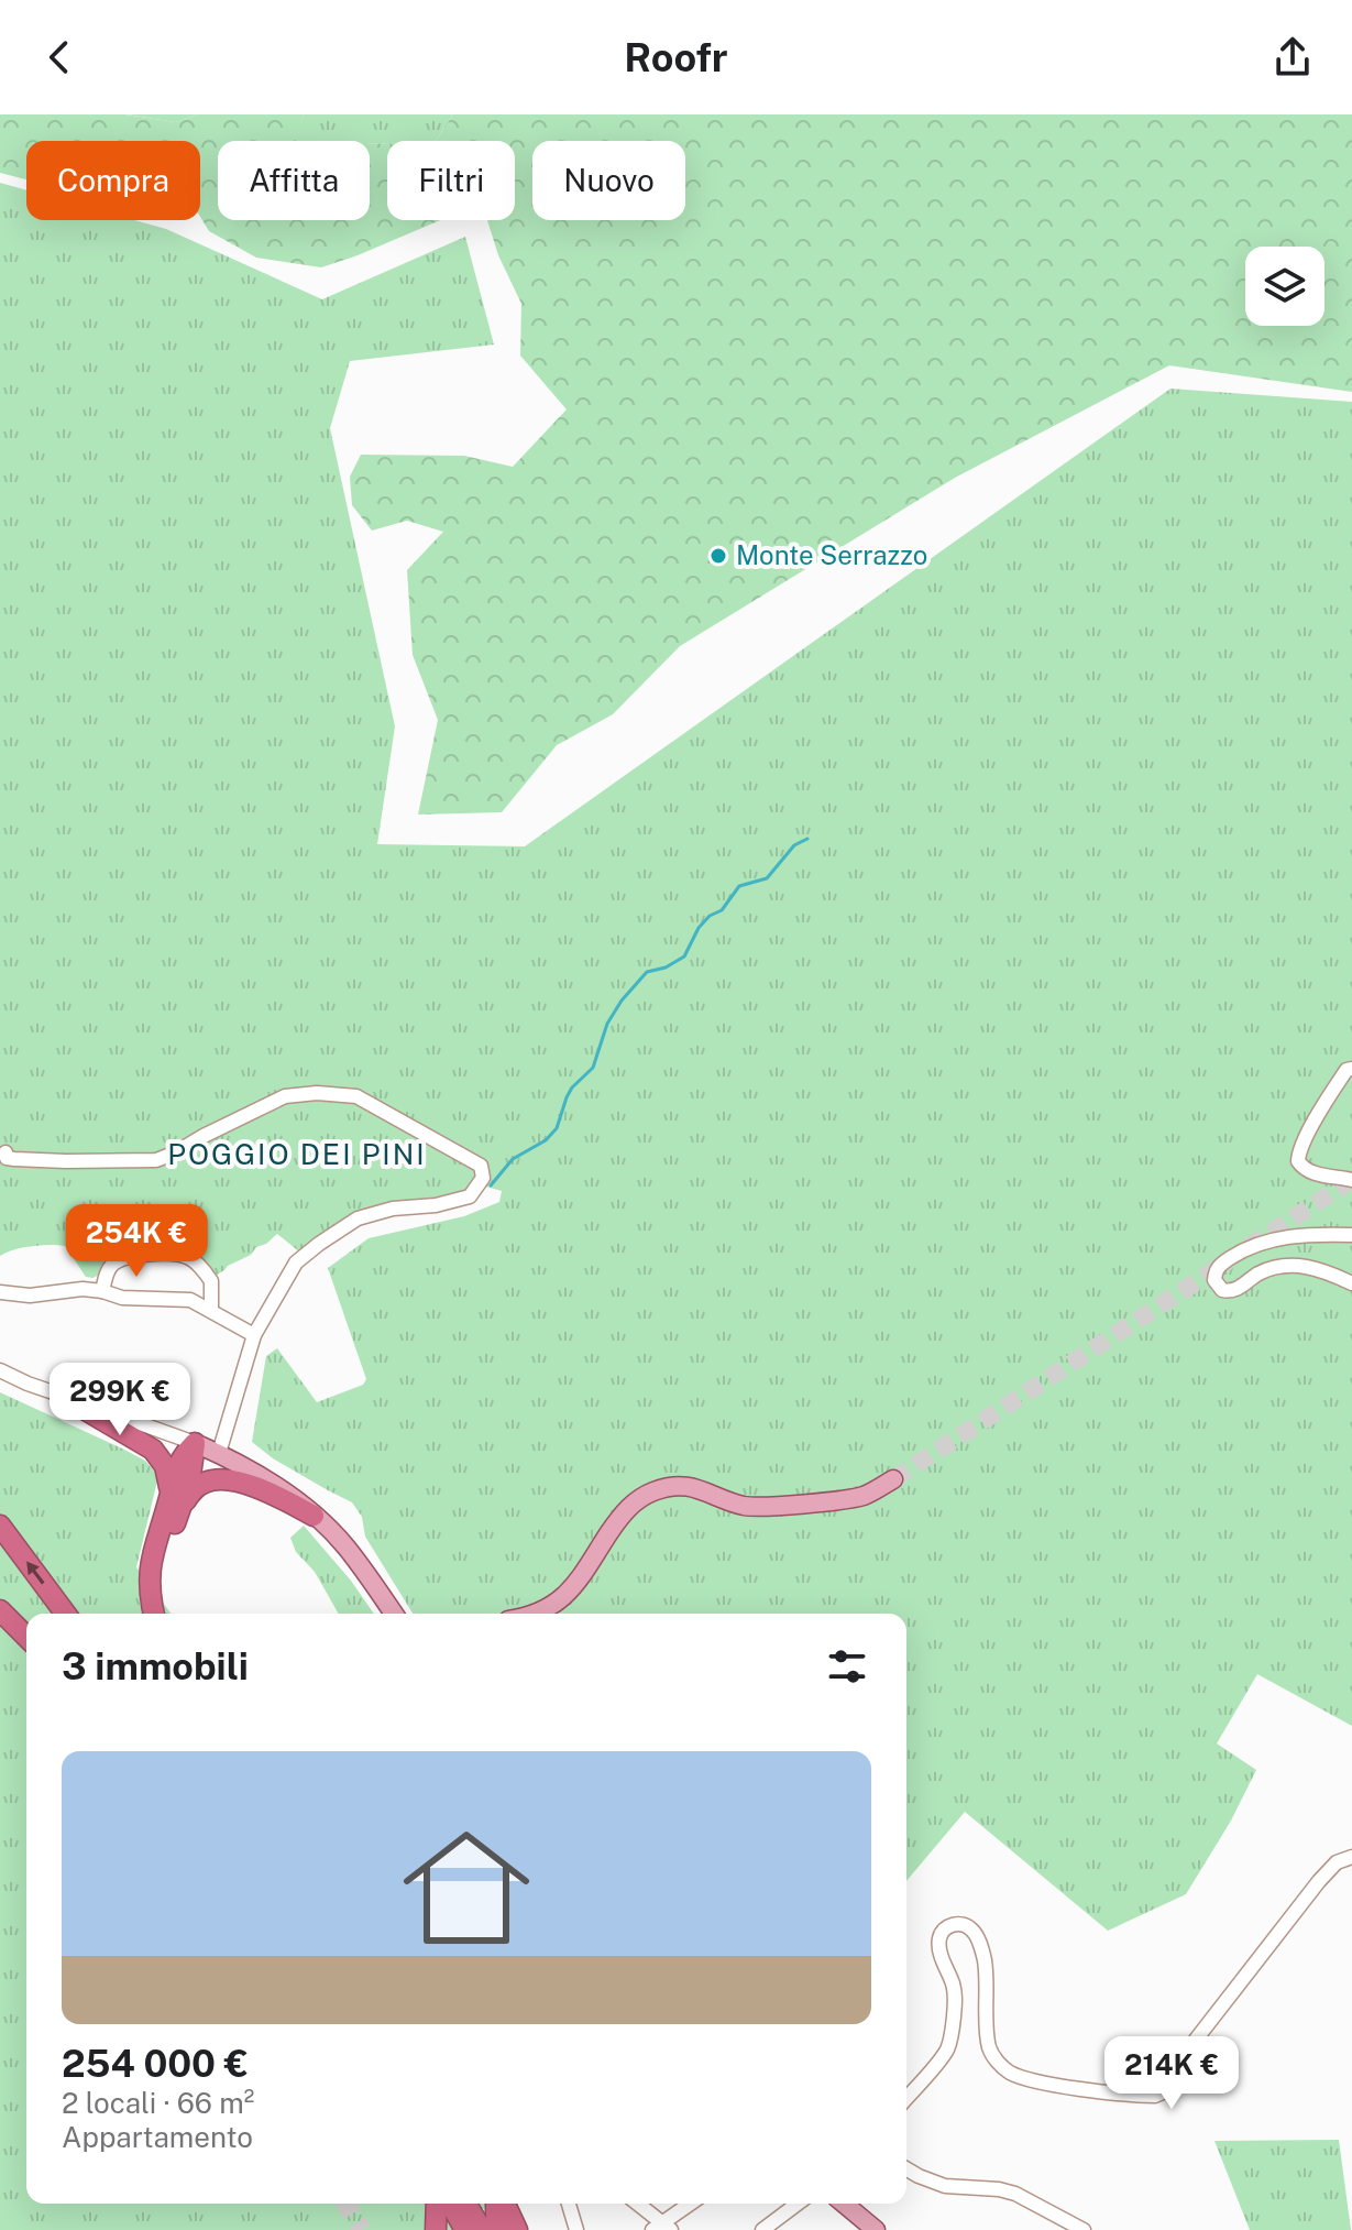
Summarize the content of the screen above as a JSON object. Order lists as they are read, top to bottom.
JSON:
{
  "districts": ["POGGIO DEI PINI"],
  "places": ["Monte Serrazzo"],
  "page": {
    "header": "Roofr",
    "chip": [
      "Compra",
      "Affitta",
      "Filtri",
      "Nuovo"
    ],
    "price": ["254K €", "299K €", "214K €"],
    "heading": "3 immobili",
    "list": [
      {
        "name": "254 000 €",
        "note": "2 locali · 66 m² · Appartamento"
      }
    ]
  }
}
